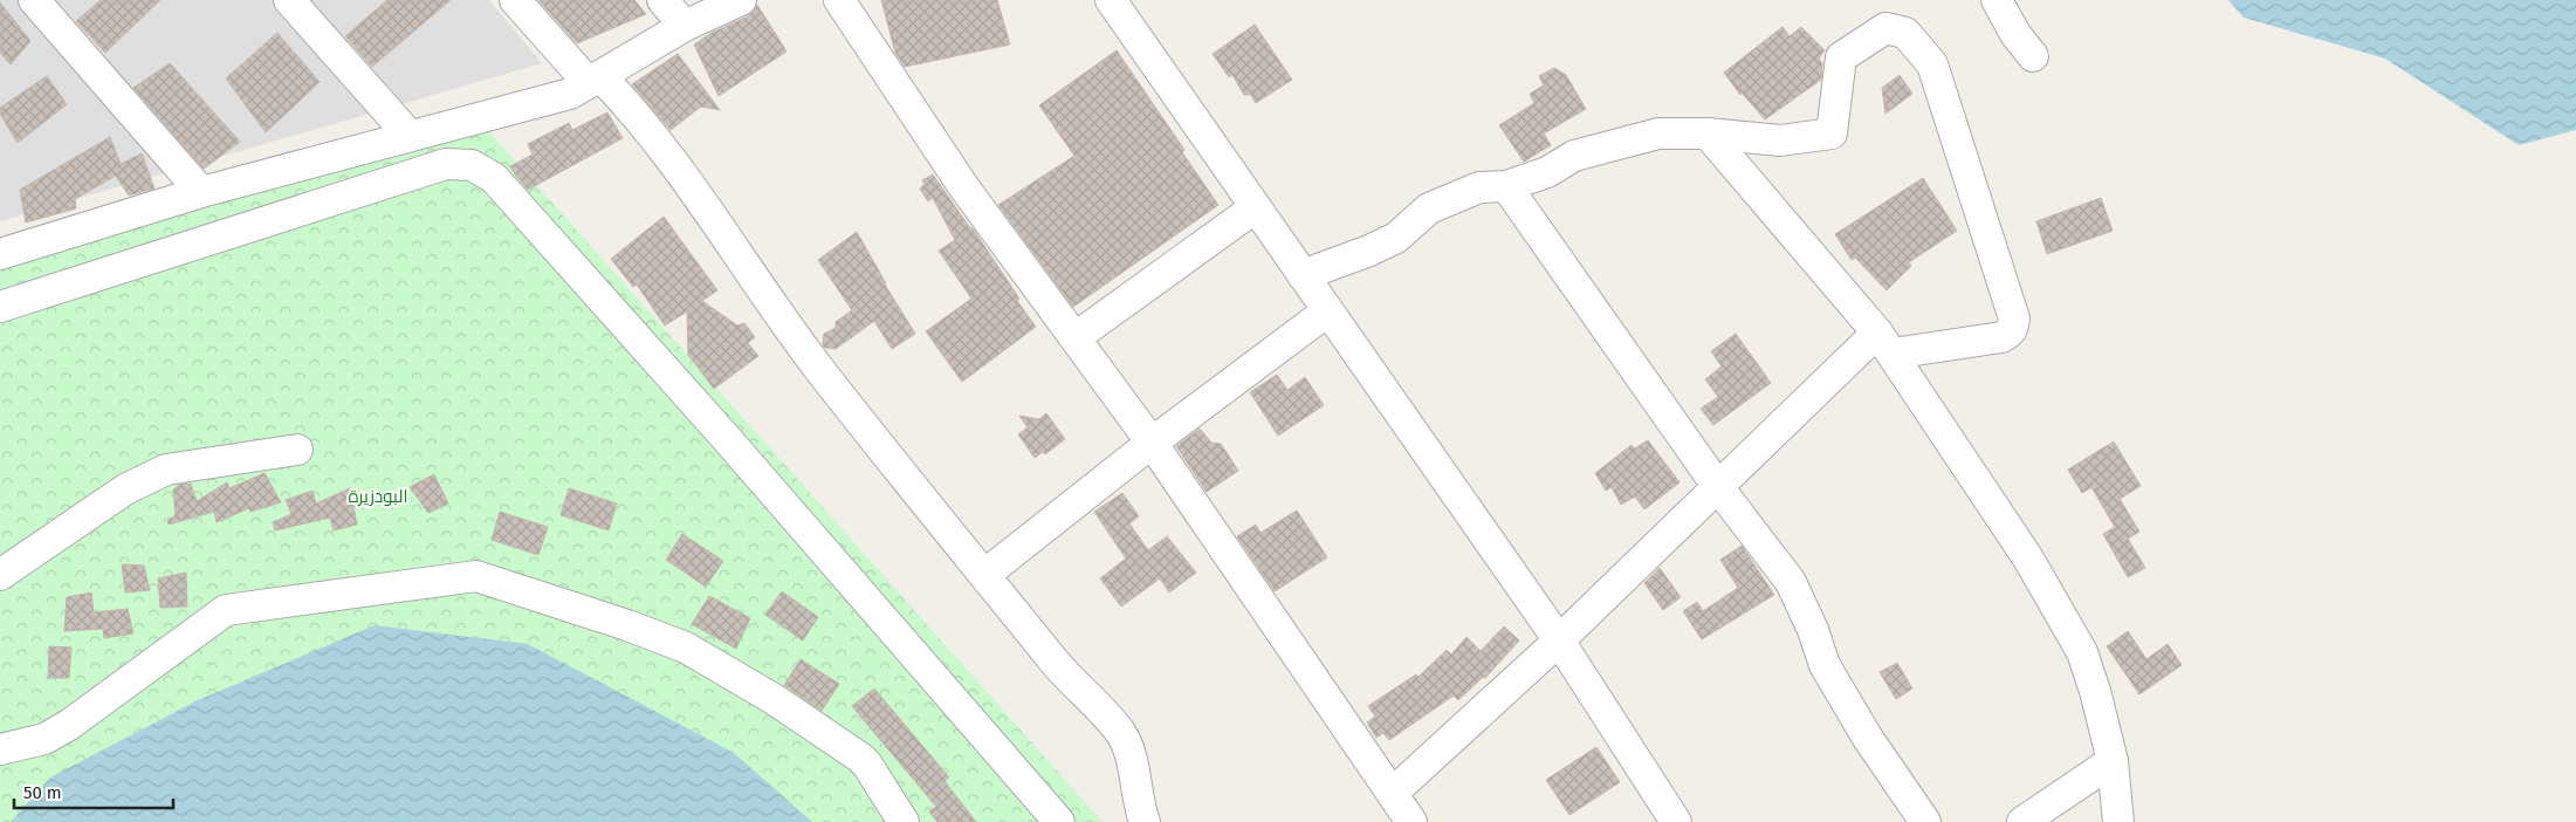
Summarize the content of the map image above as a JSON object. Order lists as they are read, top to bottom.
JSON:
{
  "parks": ["البودزيرة"],
  "scale_bar": "50 m"
}
